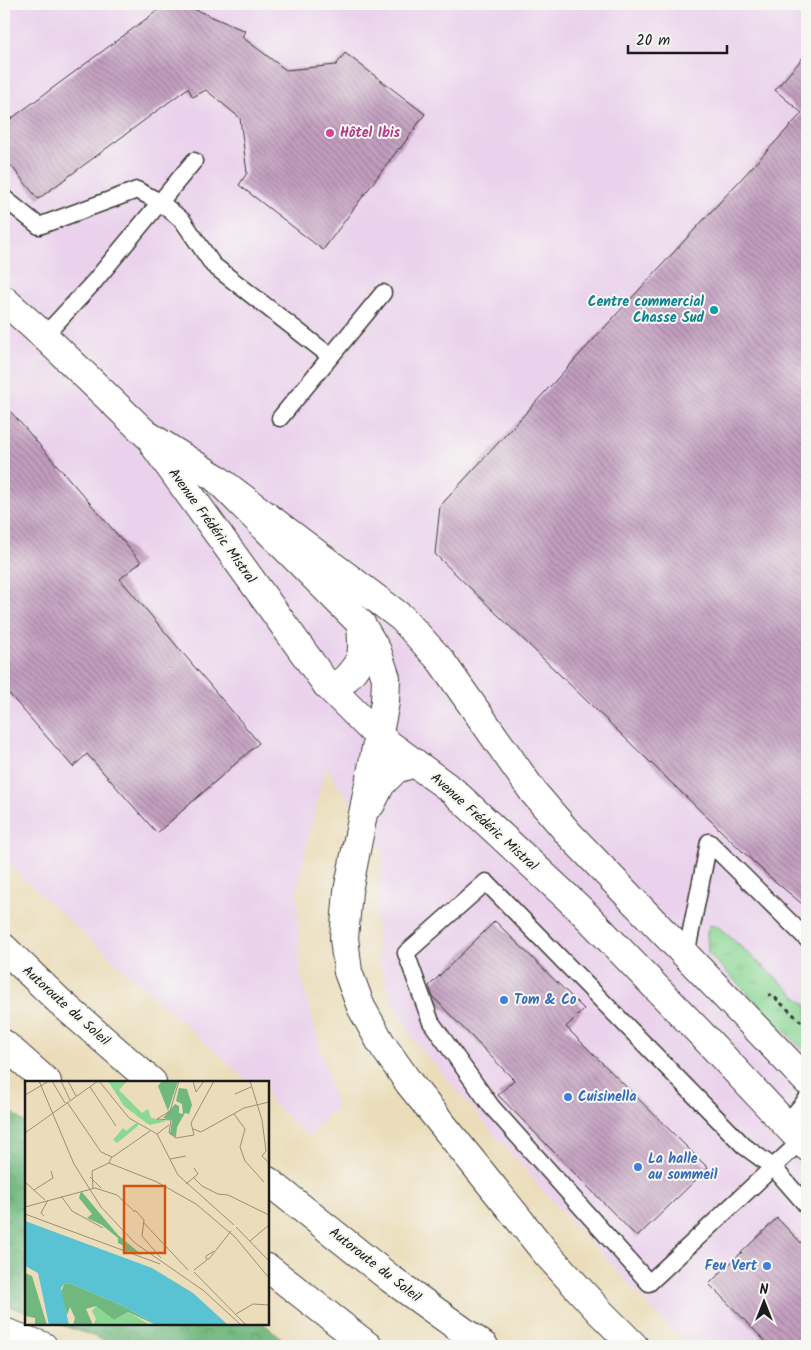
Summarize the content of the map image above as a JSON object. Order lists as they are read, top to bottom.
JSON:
{
  "streets": {
    "main road": ["Avenue Frédéric Mistral", "Autoroute du Soleil"]
  },
  "places": [
    "Hôtel Ibis",
    "Centre commercial Chasse Sud",
    "Tom & Co",
    "Cuisinella",
    "La halle au sommeil",
    "Feu Vert"
  ],
  "scale_bar": "20 m",
  "north": "top"
}
